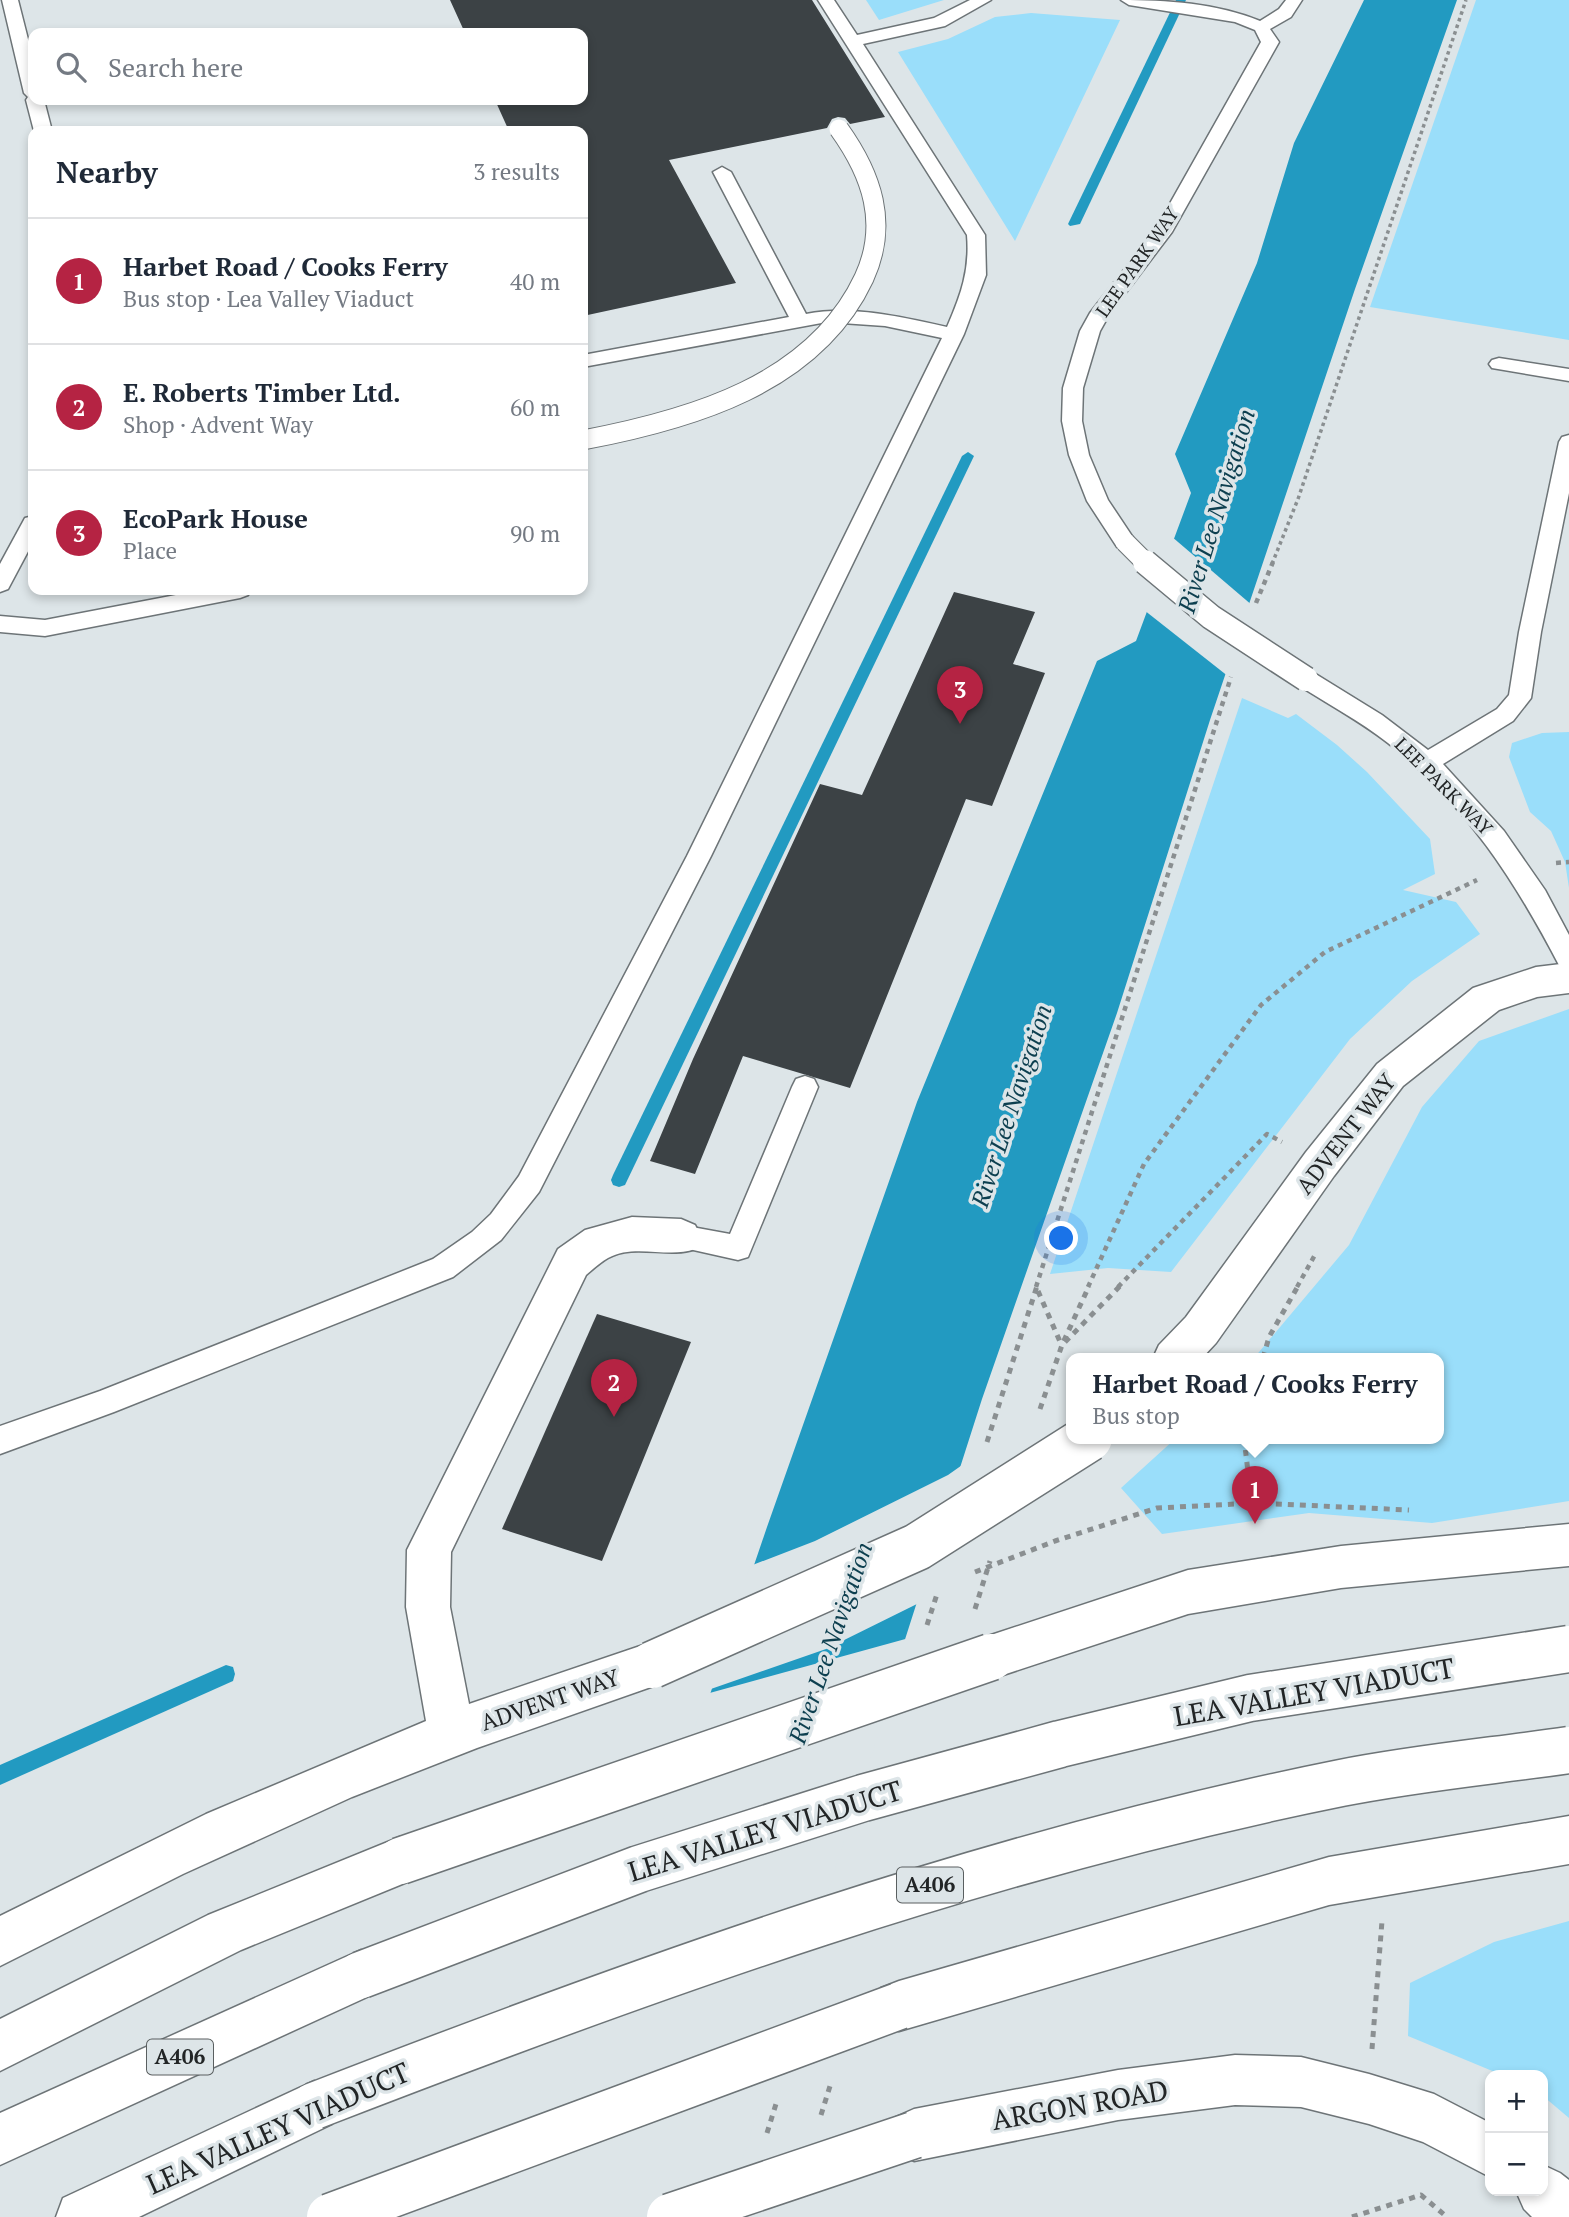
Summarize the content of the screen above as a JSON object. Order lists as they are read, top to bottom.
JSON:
{
  "streets": {
    "main road": [
      "ADVENT WAY",
      "LEA VALLEY VIADUCT",
      "A406",
      "ARGON ROAD"
    ],
    "lane": ["LEE PARK WAY"]
  },
  "water": ["River Lee Navigation"],
  "page": {
    "search": "Search here",
    "heading": ["Nearby", "3 results"],
    "list": [
      {
        "mark": "1",
        "name": "Harbet Road / Cooks Ferry",
        "note": "Bus stop · Lea Valley Viaduct",
        "value": "40 m"
      },
      {
        "mark": "2",
        "name": "E. Roberts Timber Ltd.",
        "note": "Shop · Advent Way",
        "value": "60 m"
      },
      {
        "mark": "3",
        "name": "EcoPark House",
        "note": "Place",
        "value": "90 m"
      }
    ],
    "pins": ["3", "2", "1"],
    "popup": ["Harbet Road / Cooks Ferry", "Bus stop"],
    "map_buttons": ["+", "−"]
  }
}
